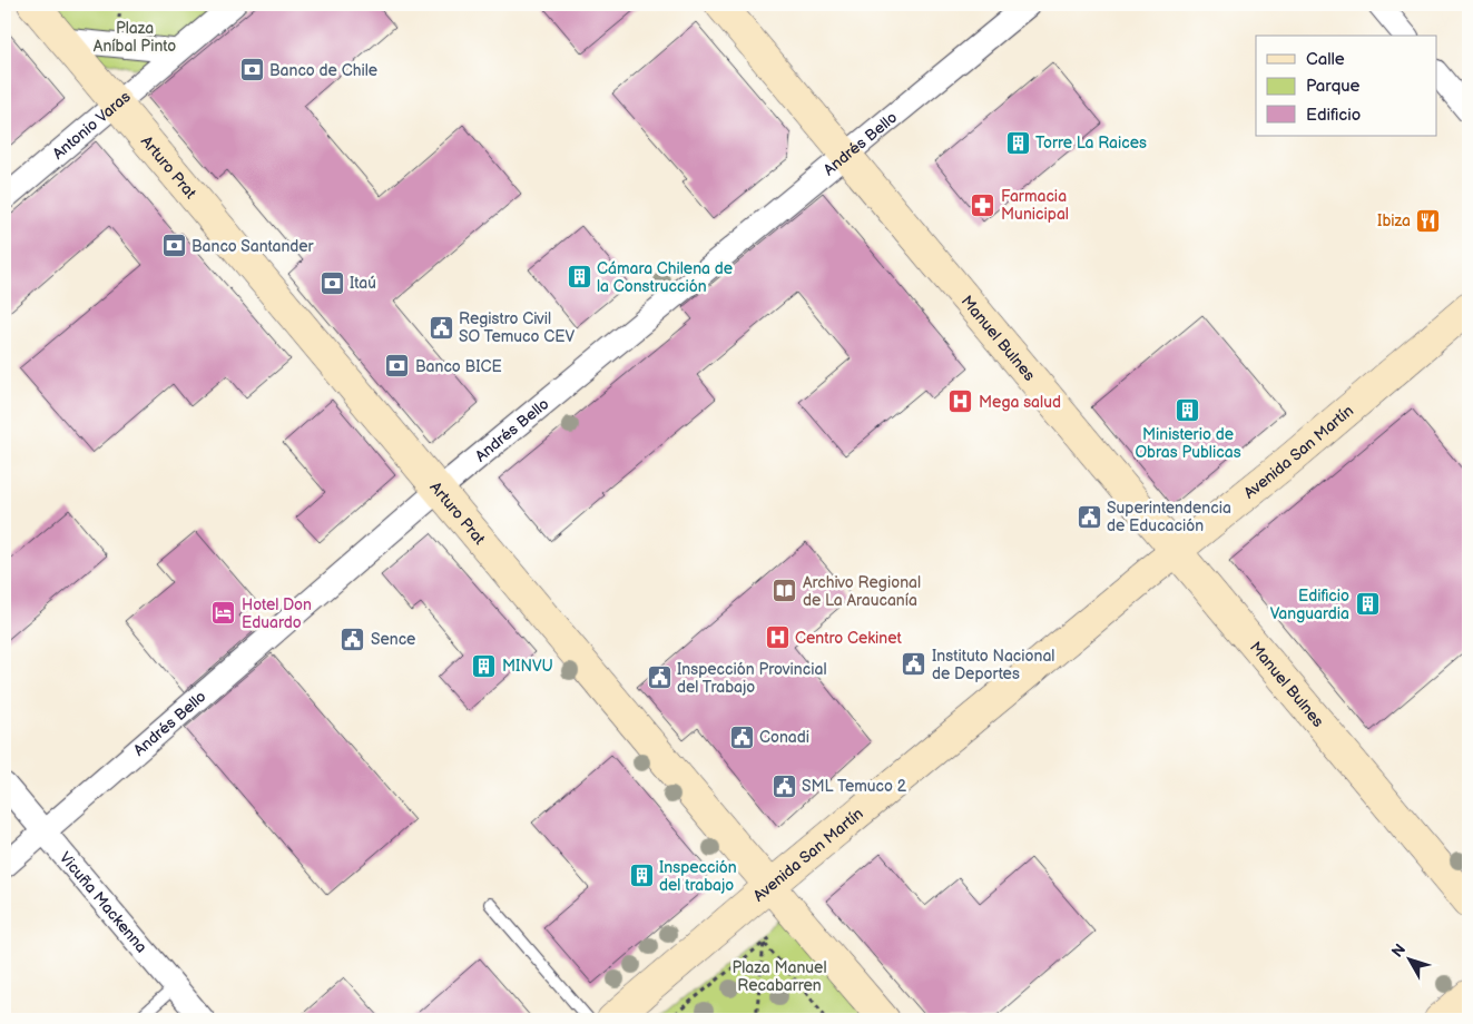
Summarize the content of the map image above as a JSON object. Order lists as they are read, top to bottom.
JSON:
{
  "streets": {
    "street": [
      "Antonio Varas",
      "Andrés Bello",
      "Arturo Prat",
      "Manuel Bulnes",
      "Avenida San Martín",
      "Vicuña Mackenna"
    ]
  },
  "crossings": [
    ["Antonio Varas", "Arturo Prat"],
    ["Andrés Bello", "Arturo Prat"],
    ["Andrés Bello", "Manuel Bulnes"],
    ["Andrés Bello", "Vicuña Mackenna"],
    ["Arturo Prat", "Avenida San Martín"],
    ["Manuel Bulnes", "Avenida San Martín"]
  ],
  "parks": ["Plaza Aníbal Pinto", "Plaza Manuel Recabarren"],
  "places": {
    "bank": [
      "Banco de Chile",
      "Banco Santander",
      "Itaú",
      "Banco BICE"
    ],
    "building": [
      "Torre La Raices",
      "Cámara Chilena de la Construcción",
      "Ministerio de Obras Publicas",
      "Edificio Vanguardia",
      "MINVU",
      "Inspección del trabajo"
    ],
    "pharmacy": ["Farmacia Municipal"],
    "restaurant": ["Ibiza"],
    "public building": [
      "Registro Civil SO Temuco CEV",
      "Superintendencia de Educación",
      "Sence",
      "Instituto Nacional de Deportes",
      "Inspección Provincial del Trabajo",
      "Conadi",
      "SML Temuco 2"
    ],
    "hospital": ["Mega salud", "Centro Cekinet"],
    "library": ["Archivo Regional de La Araucanía"],
    "hotel": ["Hotel Don Eduardo"]
  },
  "legend": ["Calle", "Parque", "Edificio"],
  "north": "top left"
}
